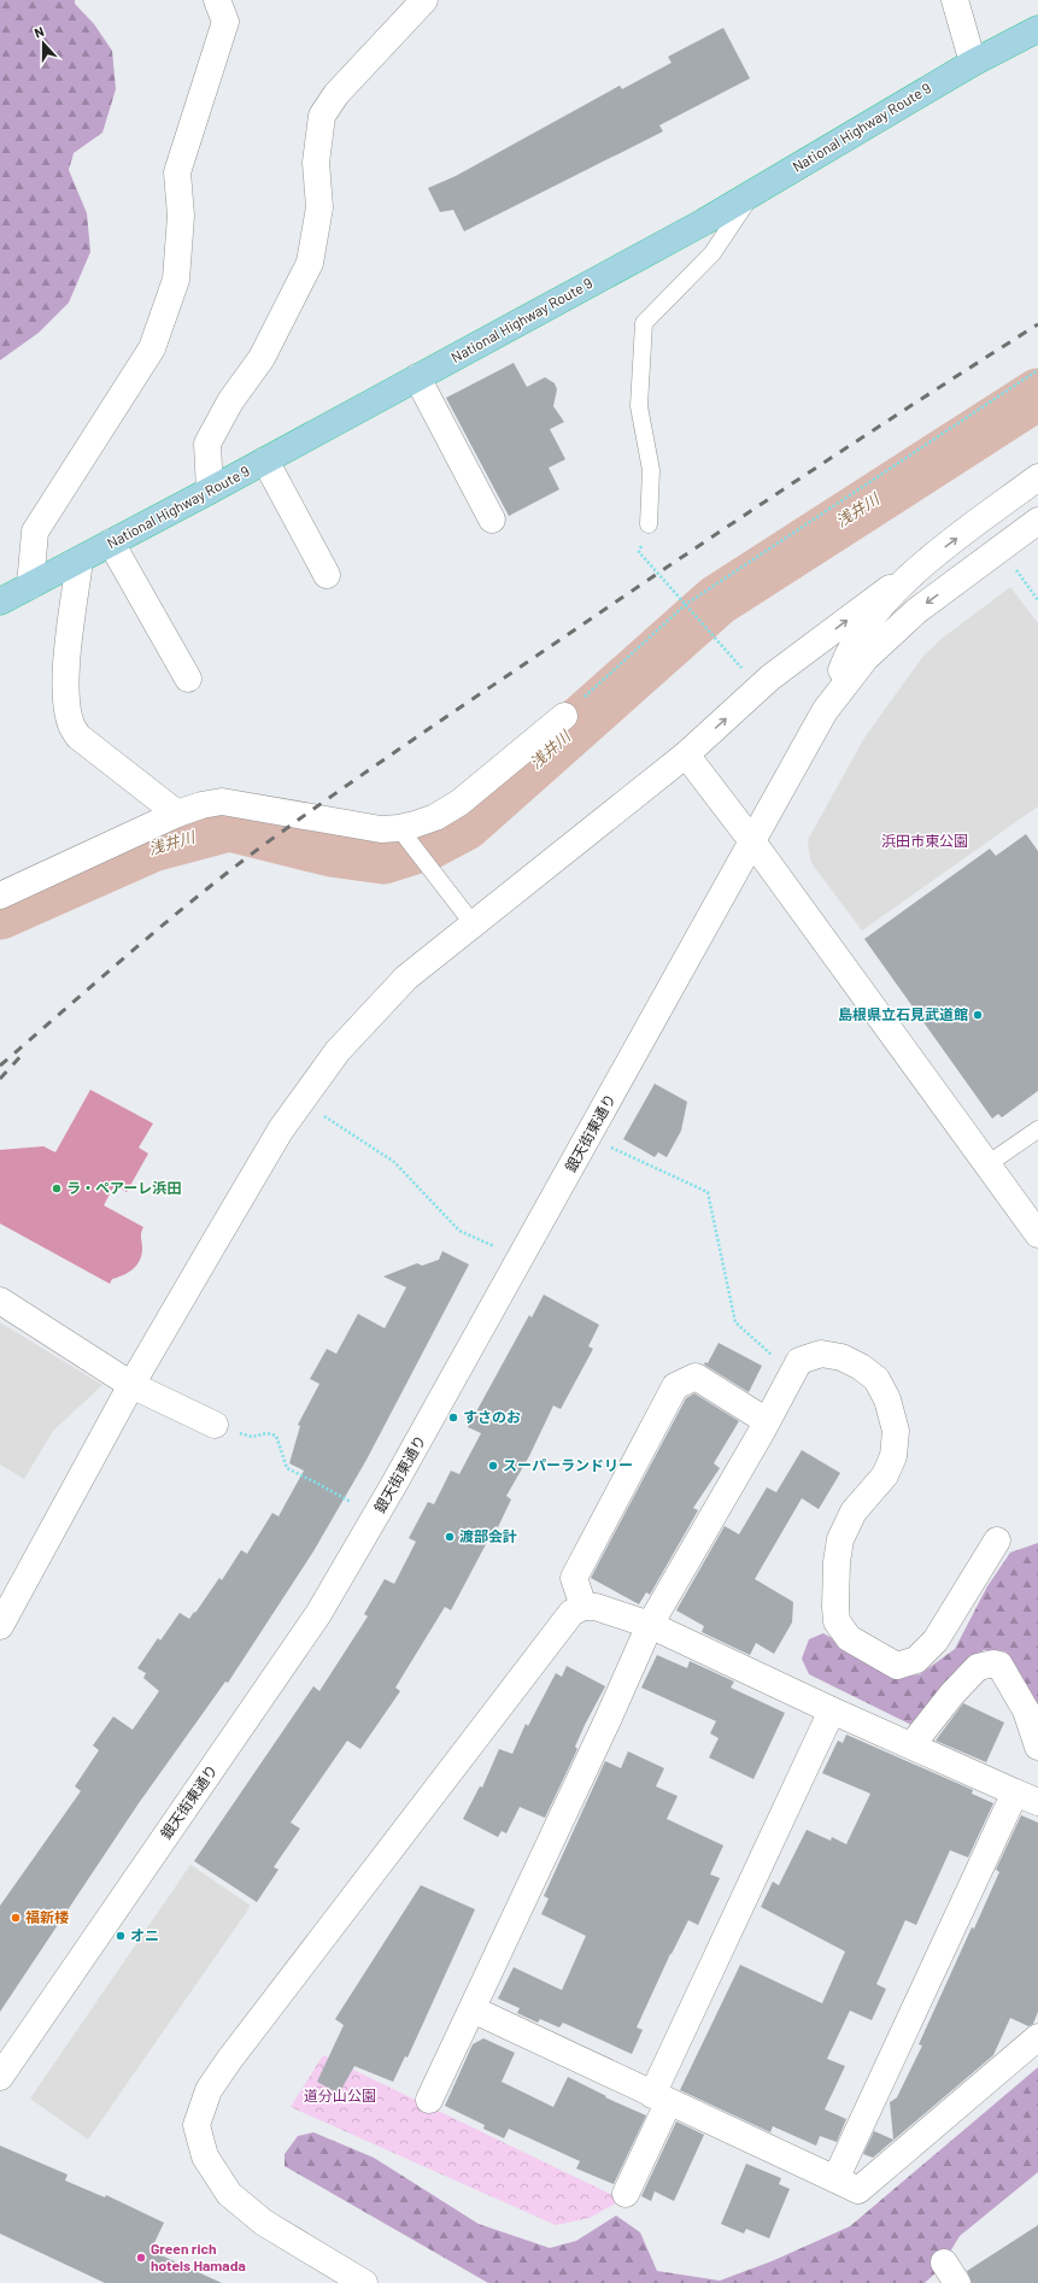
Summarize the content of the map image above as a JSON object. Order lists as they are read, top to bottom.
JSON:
{
  "streets": {
    "highway": ["National Highway Route 9"],
    "street": ["銀天街東通り"]
  },
  "water": ["浅井川"],
  "parks": ["浜田市東公園", "道分山公園"],
  "places": [
    "島根県立石見武道館",
    "ラ・ペアーレ浜田",
    "すさのお",
    "スーパーランドリー",
    "渡部会計",
    "福新楼",
    "オニ",
    "Green rich hotels Hamada"
  ],
  "north": "top"
}
